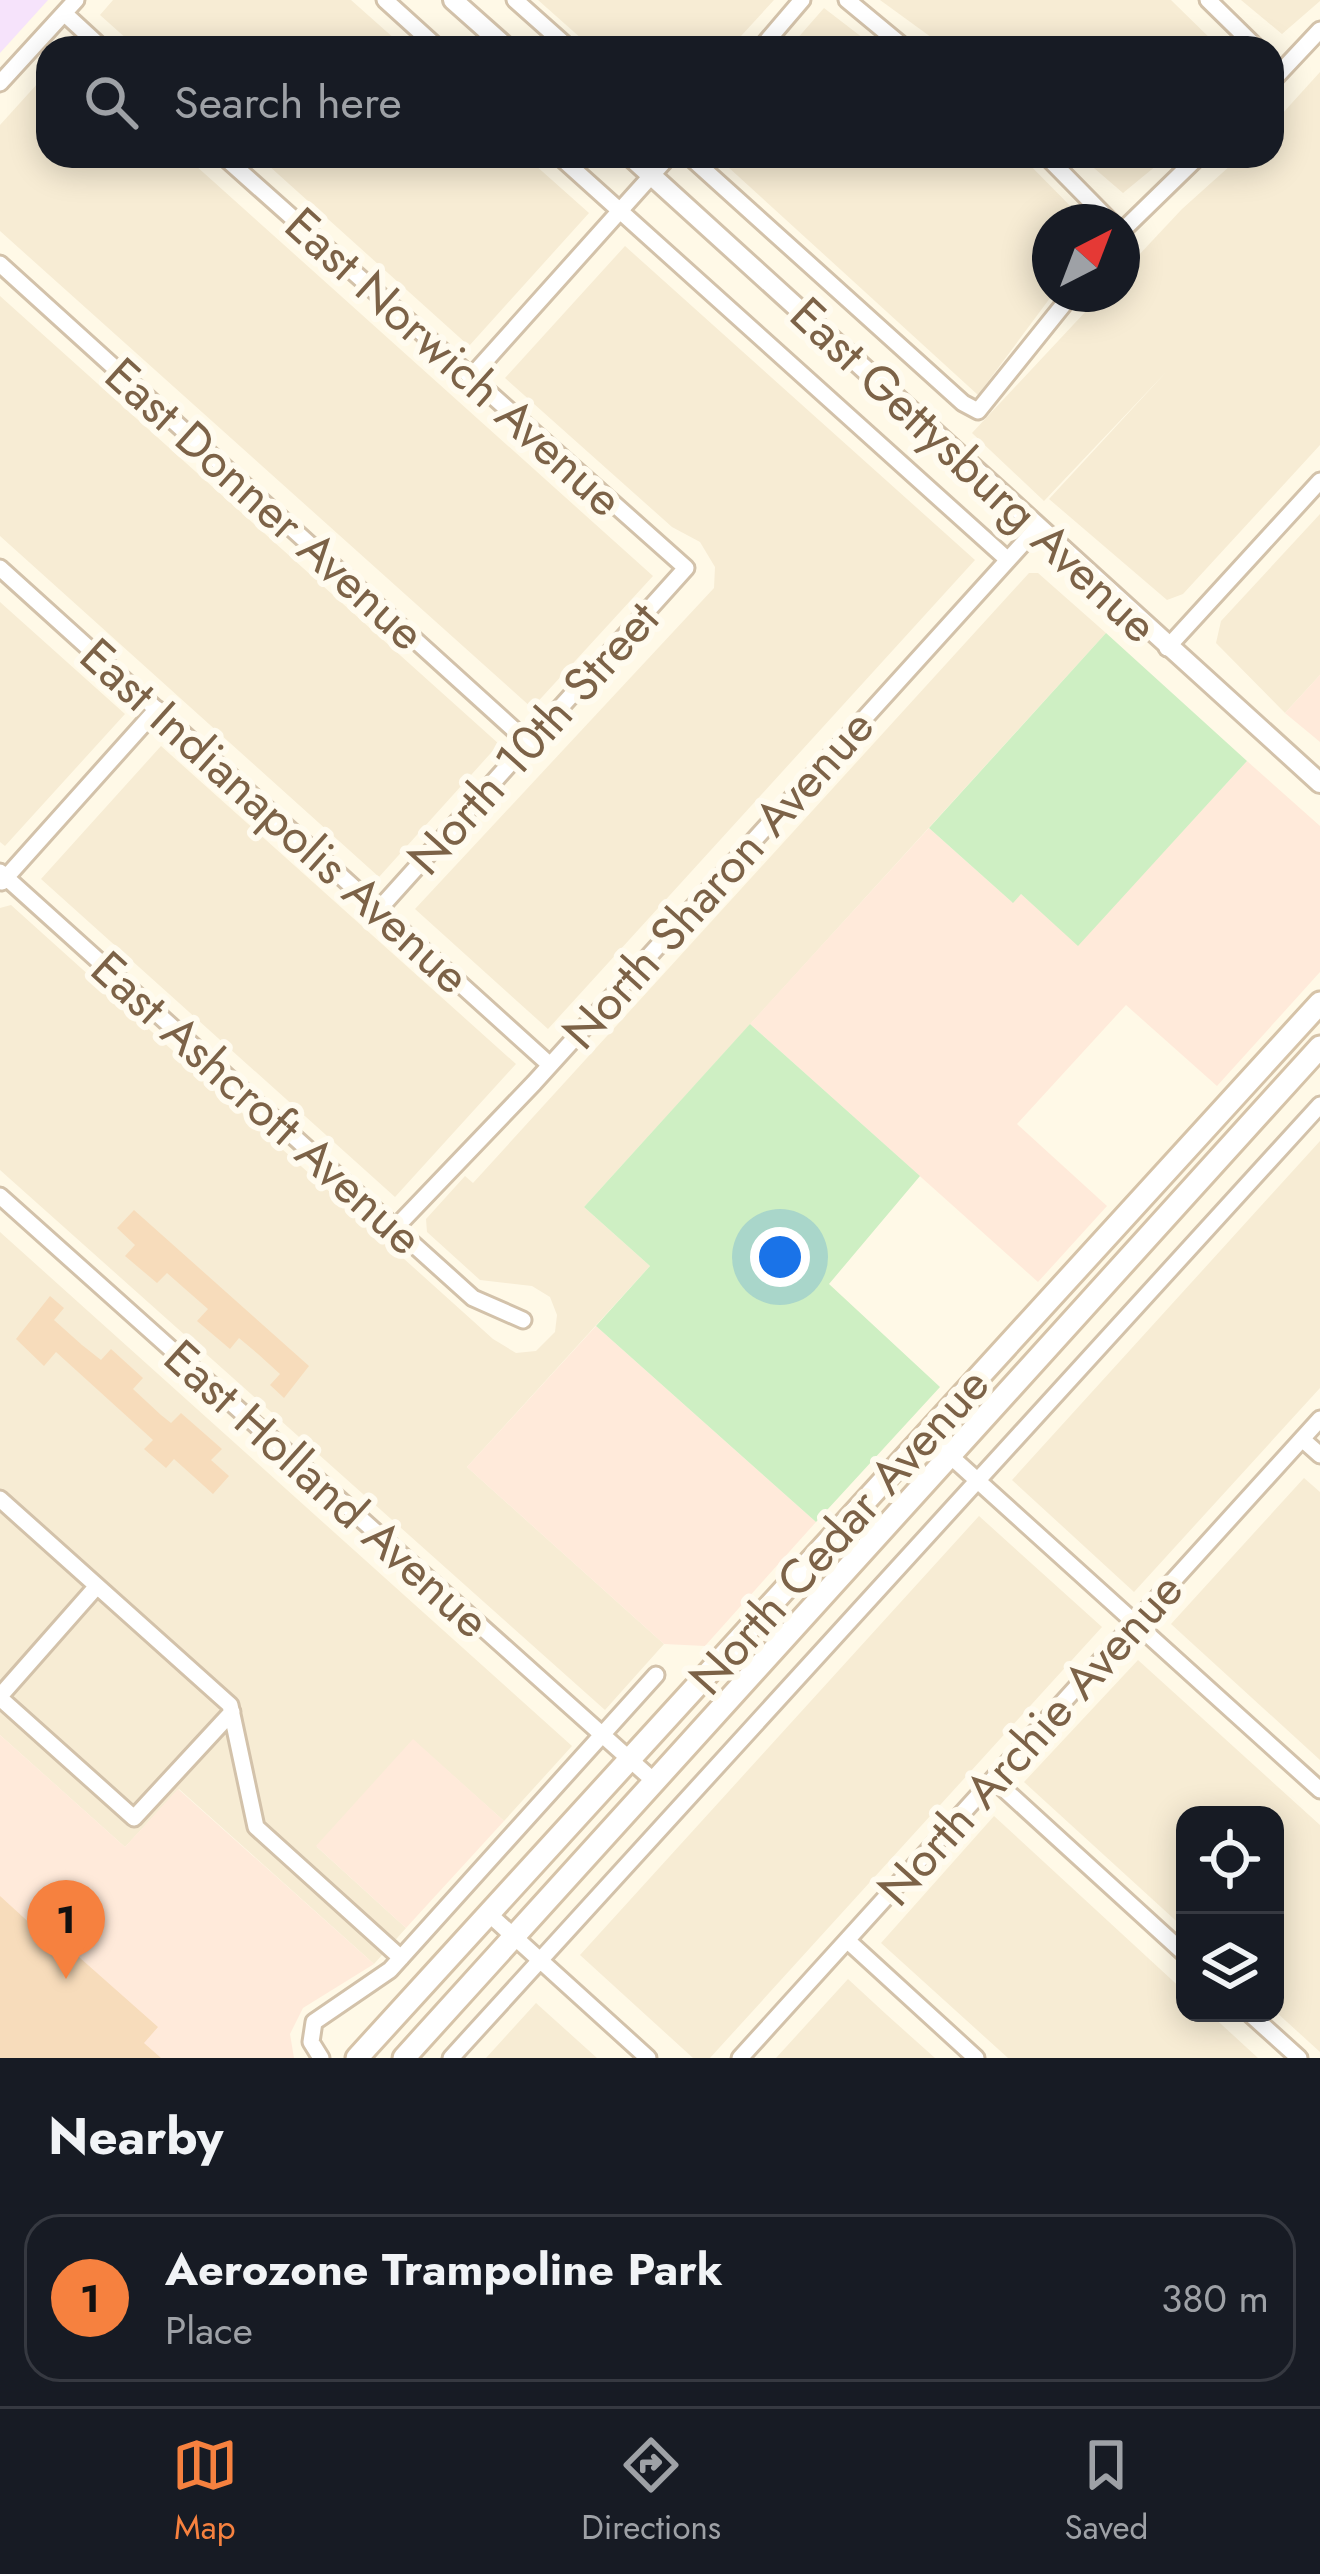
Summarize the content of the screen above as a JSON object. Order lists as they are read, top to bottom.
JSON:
{
  "streets": {
    "main road": ["North Cedar Avenue"],
    "street": [
      "East Norwich Avenue",
      "East Gettysburg Avenue",
      "East Donner Avenue",
      "North 10th Street",
      "East Indianapolis Avenue",
      "North Sharon Avenue",
      "East Ashcroft Avenue",
      "East Holland Avenue",
      "North Archie Avenue"
    ]
  },
  "crossings": [
    ["East Norwich Avenue", "North 10th Street"],
    ["East Gettysburg Avenue", "North Sharon Avenue"],
    ["East Donner Avenue", "North 10th Street"],
    ["North 10th Street", "East Indianapolis Avenue"],
    ["East Indianapolis Avenue", "North Sharon Avenue"],
    ["North Sharon Avenue", "East Ashcroft Avenue"],
    ["East Holland Avenue", "North Cedar Avenue"]
  ],
  "north": "top right",
  "page": {
    "search": "Search here",
    "pins": "1",
    "heading": "Nearby",
    "list": [
      {
        "mark": "1",
        "name": "Aerozone Trampoline Park",
        "note": "Place",
        "value": "380 m"
      }
    ],
    "nav": ["Map", "Directions", "Saved"]
  }
}
